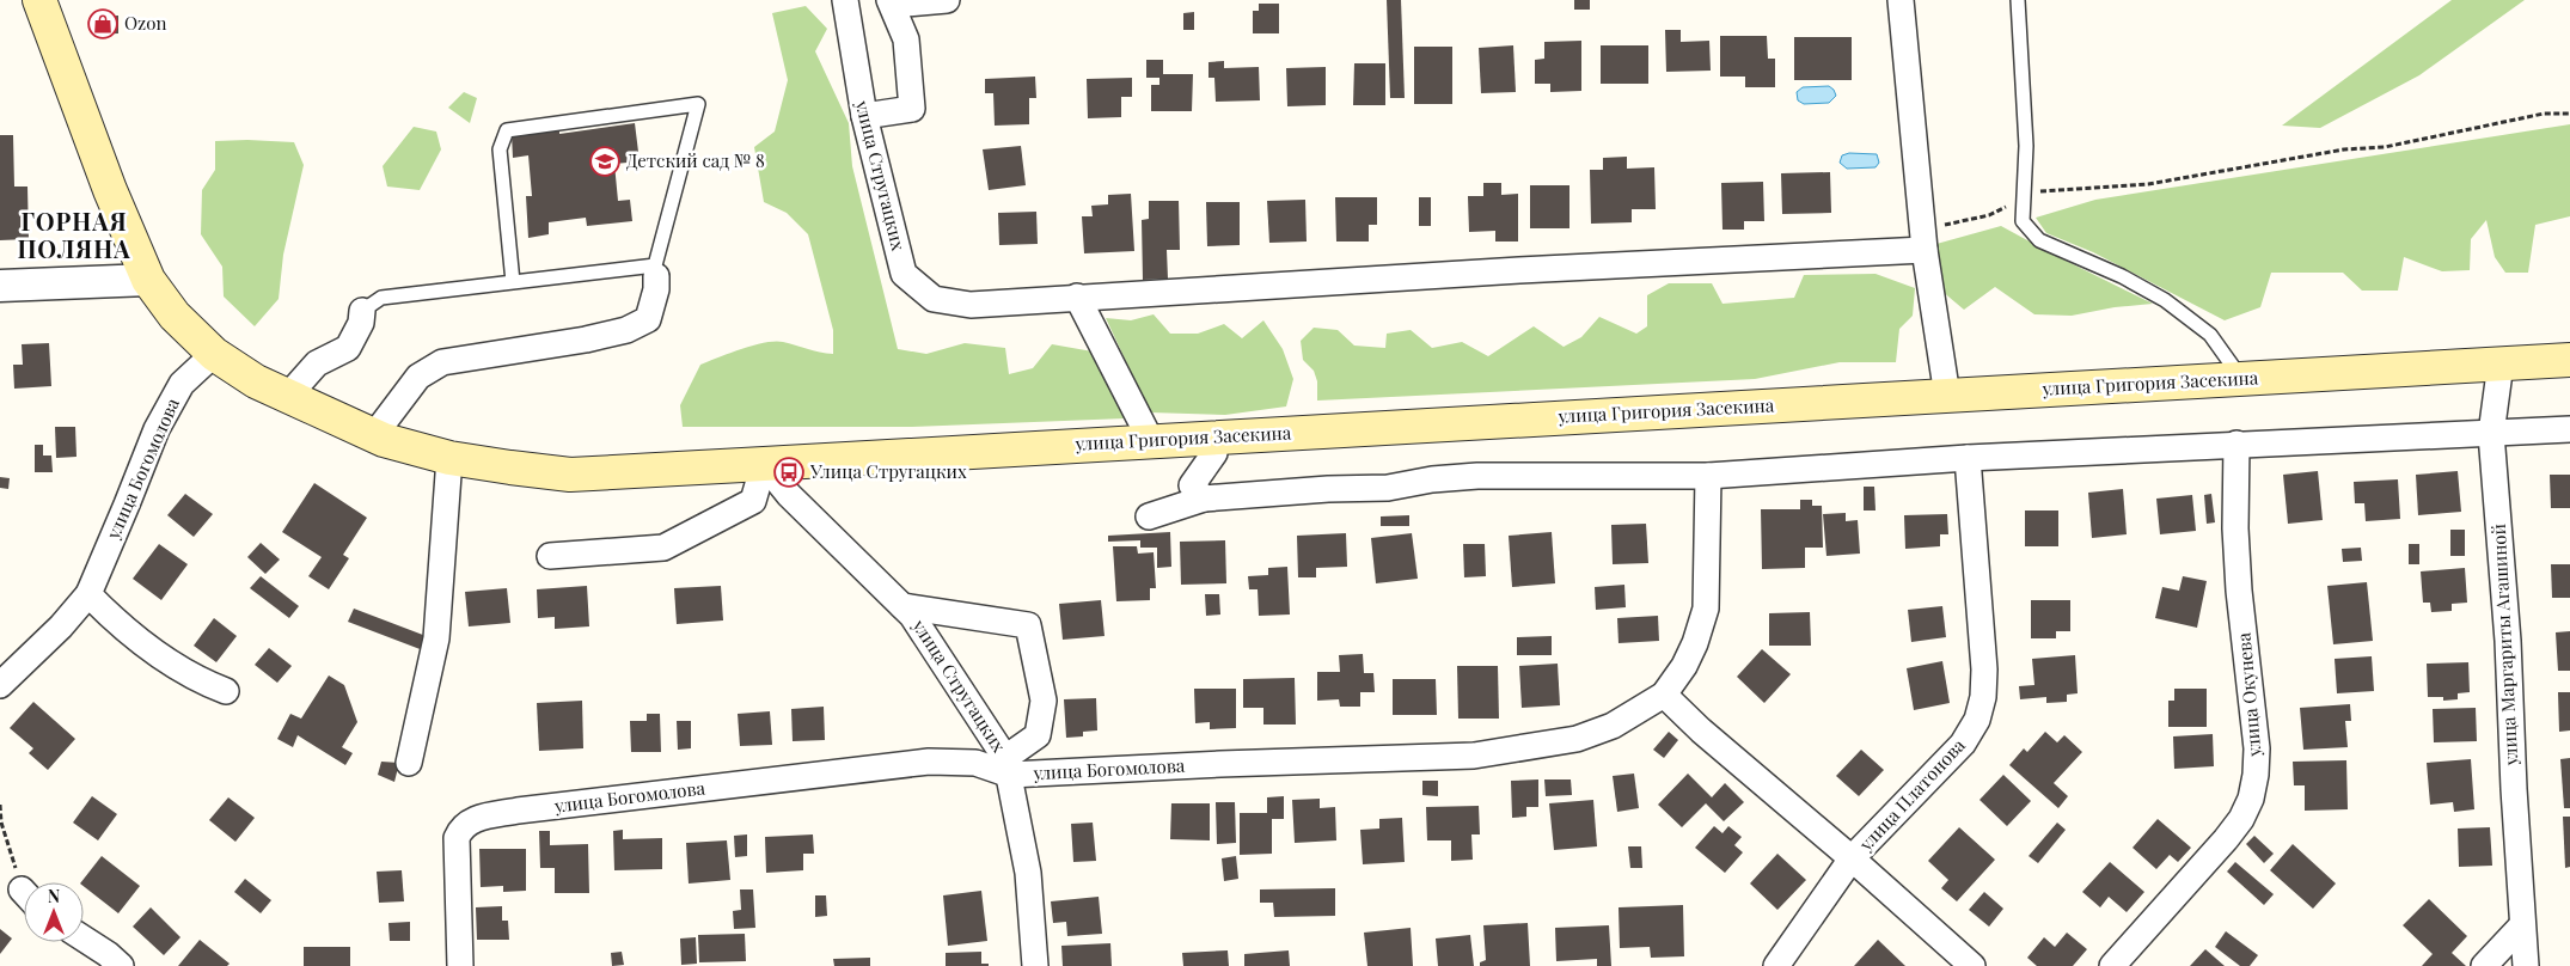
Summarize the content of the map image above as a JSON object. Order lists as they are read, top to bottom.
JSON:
{
  "streets": {
    "main road": ["улица Григория Засекина"],
    "street": [
      "улица Стругацких",
      "улица Богомолова",
      "улица Маргариты Агашиной",
      "улица Окунева",
      "улица Платонова"
    ]
  },
  "crossings": [
    ["улица Стругацких", "улица Григория Засекина"],
    ["улица Стругацких", "улица Богомолова"],
    ["улица Григория Засекина", "улица Богомолова"],
    ["улица Григория Засекина", "улица Маргариты Агашиной"]
  ],
  "districts": ["ГОРНАЯ ПОЛЯНА"],
  "places": {
    "shop": ["Ozon"],
    "school or university": ["Детский сад № 8"],
    "bus stop": ["Улица Стругацких"]
  },
  "north": "top"
}
